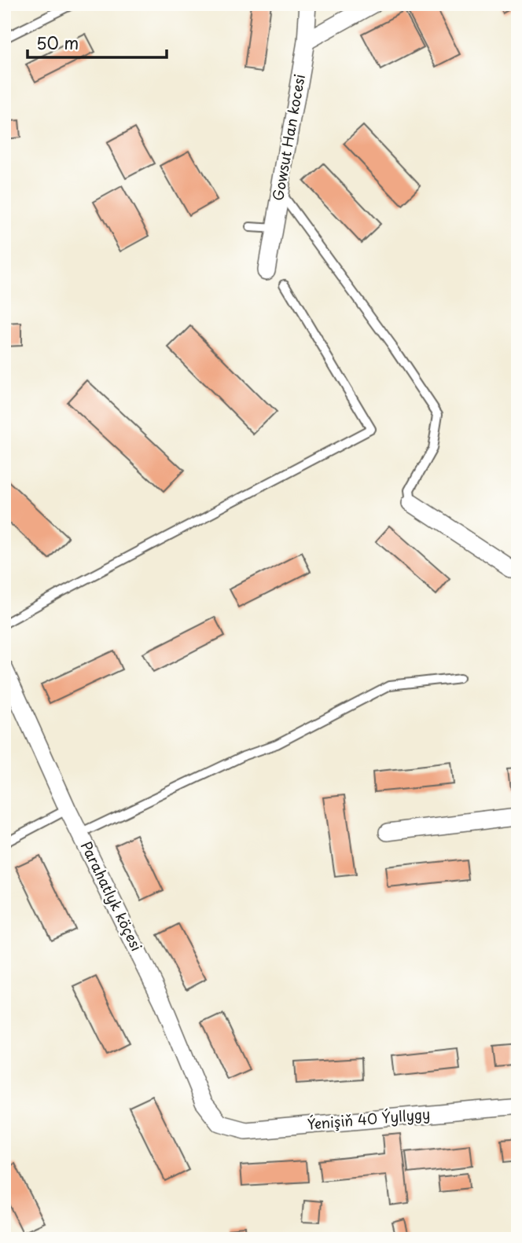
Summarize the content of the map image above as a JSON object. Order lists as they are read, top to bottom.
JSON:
{
  "streets": {
    "street": ["Gowsut Han kocesi", "Parahatlyk köçesi", "Ýenişiň 40 Ýyllygy"]
  },
  "crossings": [
    ["Parahatlyk köçesi", "Ýenişiň 40 Ýyllygy"]
  ],
  "scale_bar": "50 m"
}
